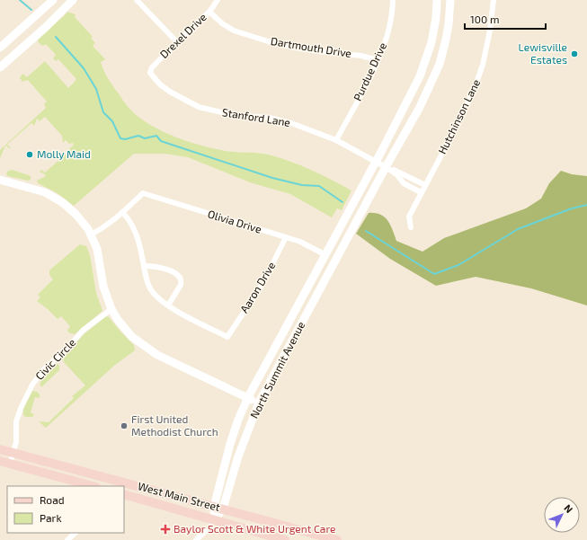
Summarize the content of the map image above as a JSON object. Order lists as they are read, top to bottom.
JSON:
{
  "streets": {
    "main road": ["North Summit Avenue", "West Main Street"],
    "street": [
      "Drexel Drive",
      "Dartmouth Drive",
      "Purdue Drive",
      "Hutchinson Lane",
      "Stanford Lane",
      "Olivia Drive",
      "Aaron Drive",
      "Civic Circle"
    ]
  },
  "crossings": [
    ["Drexel Drive", "Dartmouth Drive"],
    ["Drexel Drive", "Stanford Lane"],
    ["Dartmouth Drive", "Purdue Drive"],
    ["Purdue Drive", "Stanford Lane"],
    ["Hutchinson Lane", "Stanford Lane"],
    ["Stanford Lane", "North Summit Avenue"],
    ["Olivia Drive", "Aaron Drive"],
    ["Olivia Drive", "North Summit Avenue"],
    ["Civic Circle", "West Main Street"],
    ["North Summit Avenue", "West Main Street"]
  ],
  "places": {
    "other": ["Lewisville Estates", "Molly Maid", "First United Methodist Church"],
    "health": ["Baylor Scott & White Urgent Care"]
  },
  "legend": ["Road", "Park"],
  "scale_bar": "100 m",
  "north": "top right"
}
